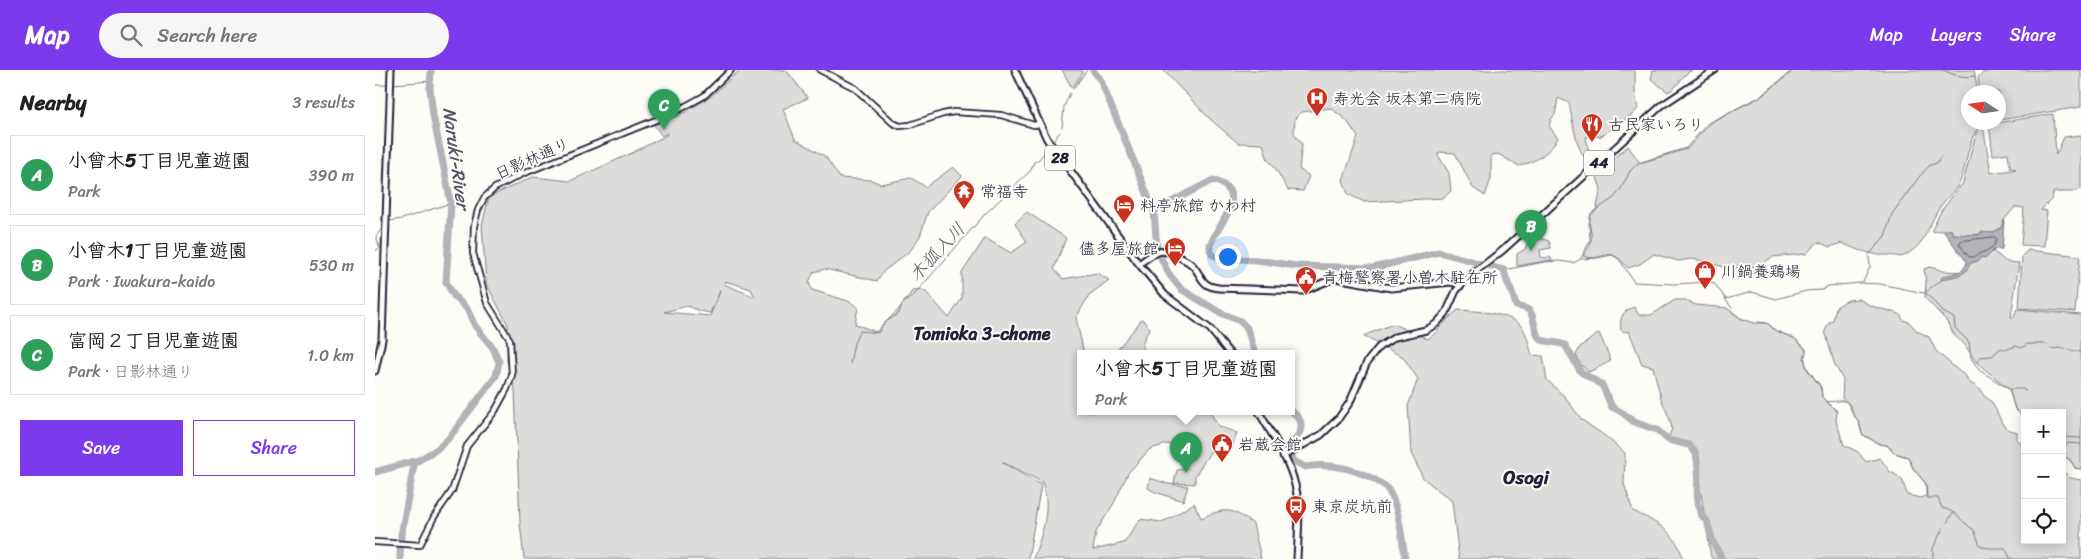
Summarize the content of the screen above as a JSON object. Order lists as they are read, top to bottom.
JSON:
{
  "streets": {
    "main road": ["28", "44"],
    "street": ["日影林通り"]
  },
  "districts": ["Tomioka 3-chome", "Osogi"],
  "water": ["Naruki-River", "木狐入川"],
  "places": {
    "hospital": ["寿光会 坂本第二病院"],
    "restaurant": ["古民家いろり"],
    "temple": ["常福寺"],
    "hotel": ["料亭旅館 かわ村", "儘多屋旅館"],
    "shop": ["川鍋養鶏場"],
    "public building": ["青梅警察署小曽木駐在所", "岩蔵会館"],
    "bus stop": ["東京炭坑前"]
  },
  "north": "left",
  "page": {
    "header": "Map",
    "search": "Search here",
    "nav": ["Map", "Layers", "Share"],
    "heading": ["Nearby", "3 results"],
    "pins": ["C", "B", "A"],
    "list": [
      {
        "mark": "A",
        "name": "小曾木5丁目児童遊園",
        "note": "Park",
        "value": "390 m"
      },
      {
        "mark": "B",
        "name": "小曾木1丁目児童遊園",
        "note": "Park · Iwakura-kaido",
        "value": "530 m"
      },
      {
        "mark": "C",
        "name": "富岡２丁目児童遊園",
        "note": "Park · 日影林通り",
        "value": "1.0 km"
      }
    ],
    "popup": ["小曾木5丁目児童遊園", "Park"],
    "buttons": ["Save", "Share"],
    "map_buttons": ["+", "−"]
  }
}
